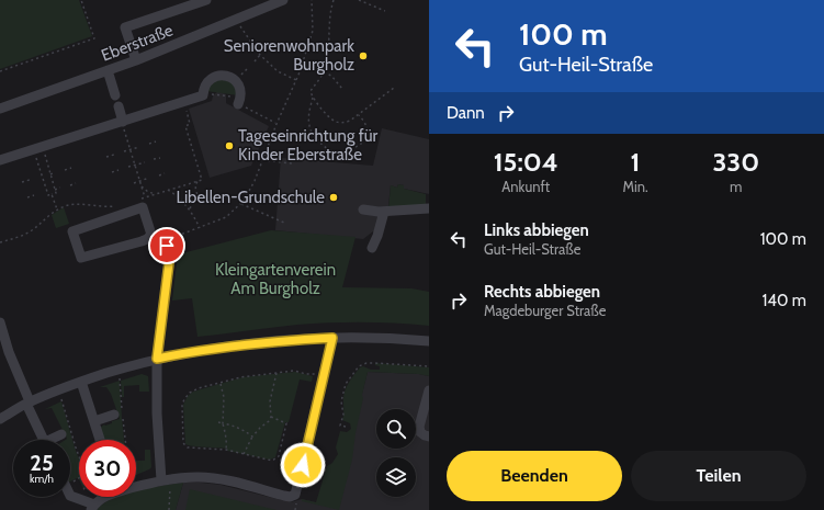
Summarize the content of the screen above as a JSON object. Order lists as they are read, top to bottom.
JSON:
{
  "streets": {
    "street": ["Eberstraße"]
  },
  "parks": ["Kleingartenverein Am Burgholz"],
  "places": ["Seniorenwohnpark Burgholz", "Tageseinrichtung für Kinder Eberstraße", "Libellen-Grundschule"],
  "page": {
    "turn": ["100 m", "Gut-Heil-Straße"],
    "then": "Dann",
    "eta": [
      "15:04",
      "Ankunft",
      "1",
      "Min.",
      "330",
      "m"
    ],
    "list": [
      {
        "name": "Links abbiegen",
        "note": "Gut-Heil-Straße",
        "value": "100 m"
      },
      {
        "name": "Rechts abbiegen",
        "note": "Magdeburger Straße",
        "value": "140 m"
      }
    ],
    "speed": "25 km/h",
    "limit": "30",
    "buttons": ["Beenden", "Teilen"]
  }
}
